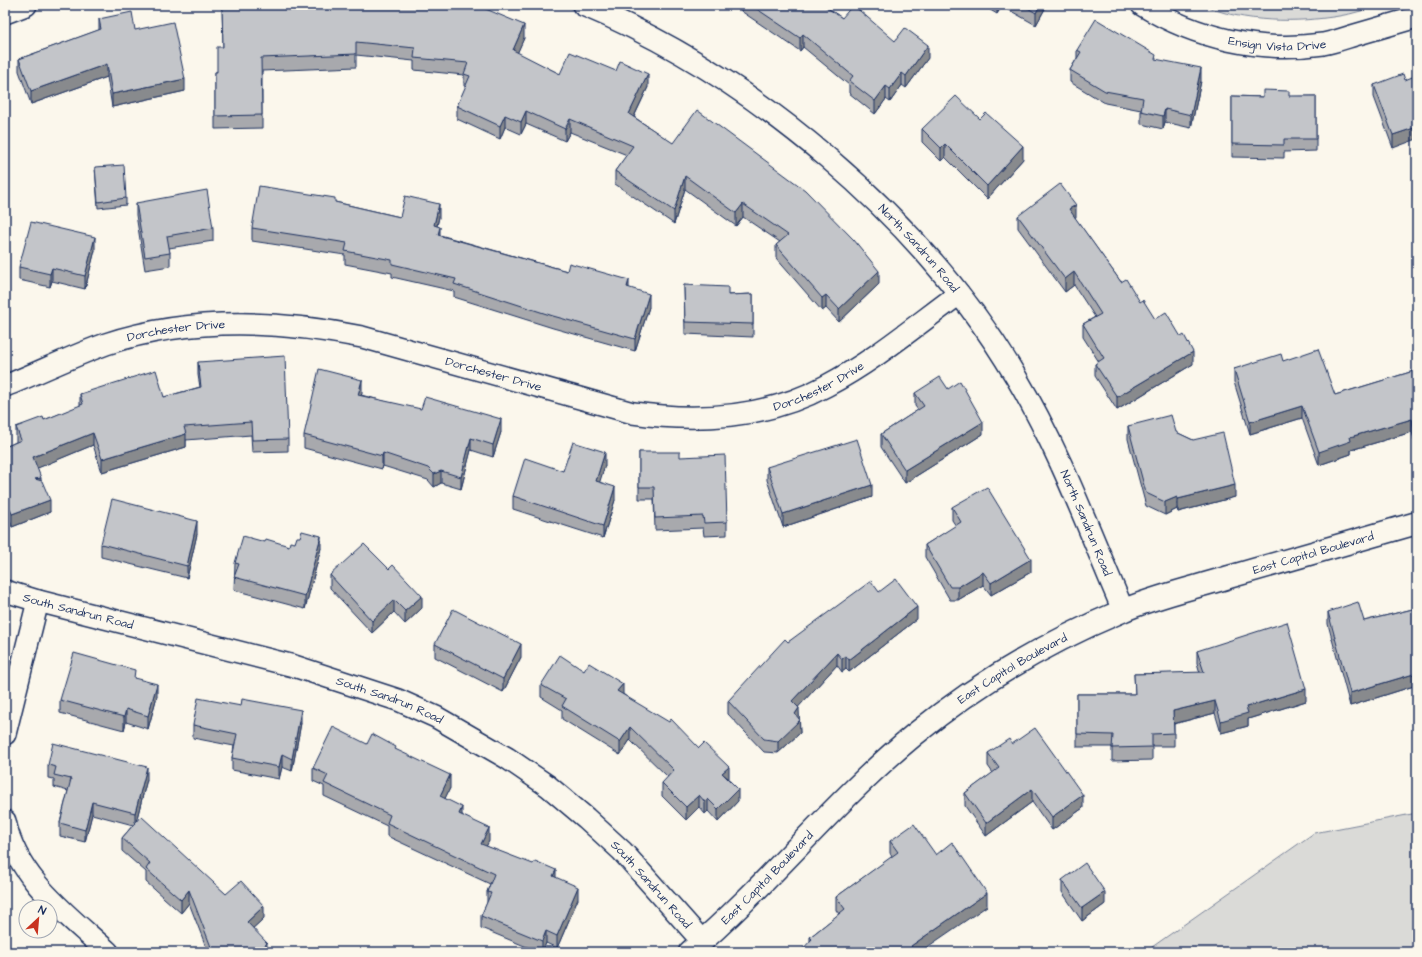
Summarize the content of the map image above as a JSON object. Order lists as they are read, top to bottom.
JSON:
{
  "streets": {
    "street": [
      "Ensign Vista Drive",
      "North Sandrun Road",
      "Dorchester Drive",
      "East Capitol Boulevard",
      "South Sandrun Road"
    ]
  },
  "crossings": [
    ["North Sandrun Road", "Dorchester Drive"],
    ["North Sandrun Road", "East Capitol Boulevard"],
    ["East Capitol Boulevard", "South Sandrun Road"]
  ],
  "north": "top right"
}
